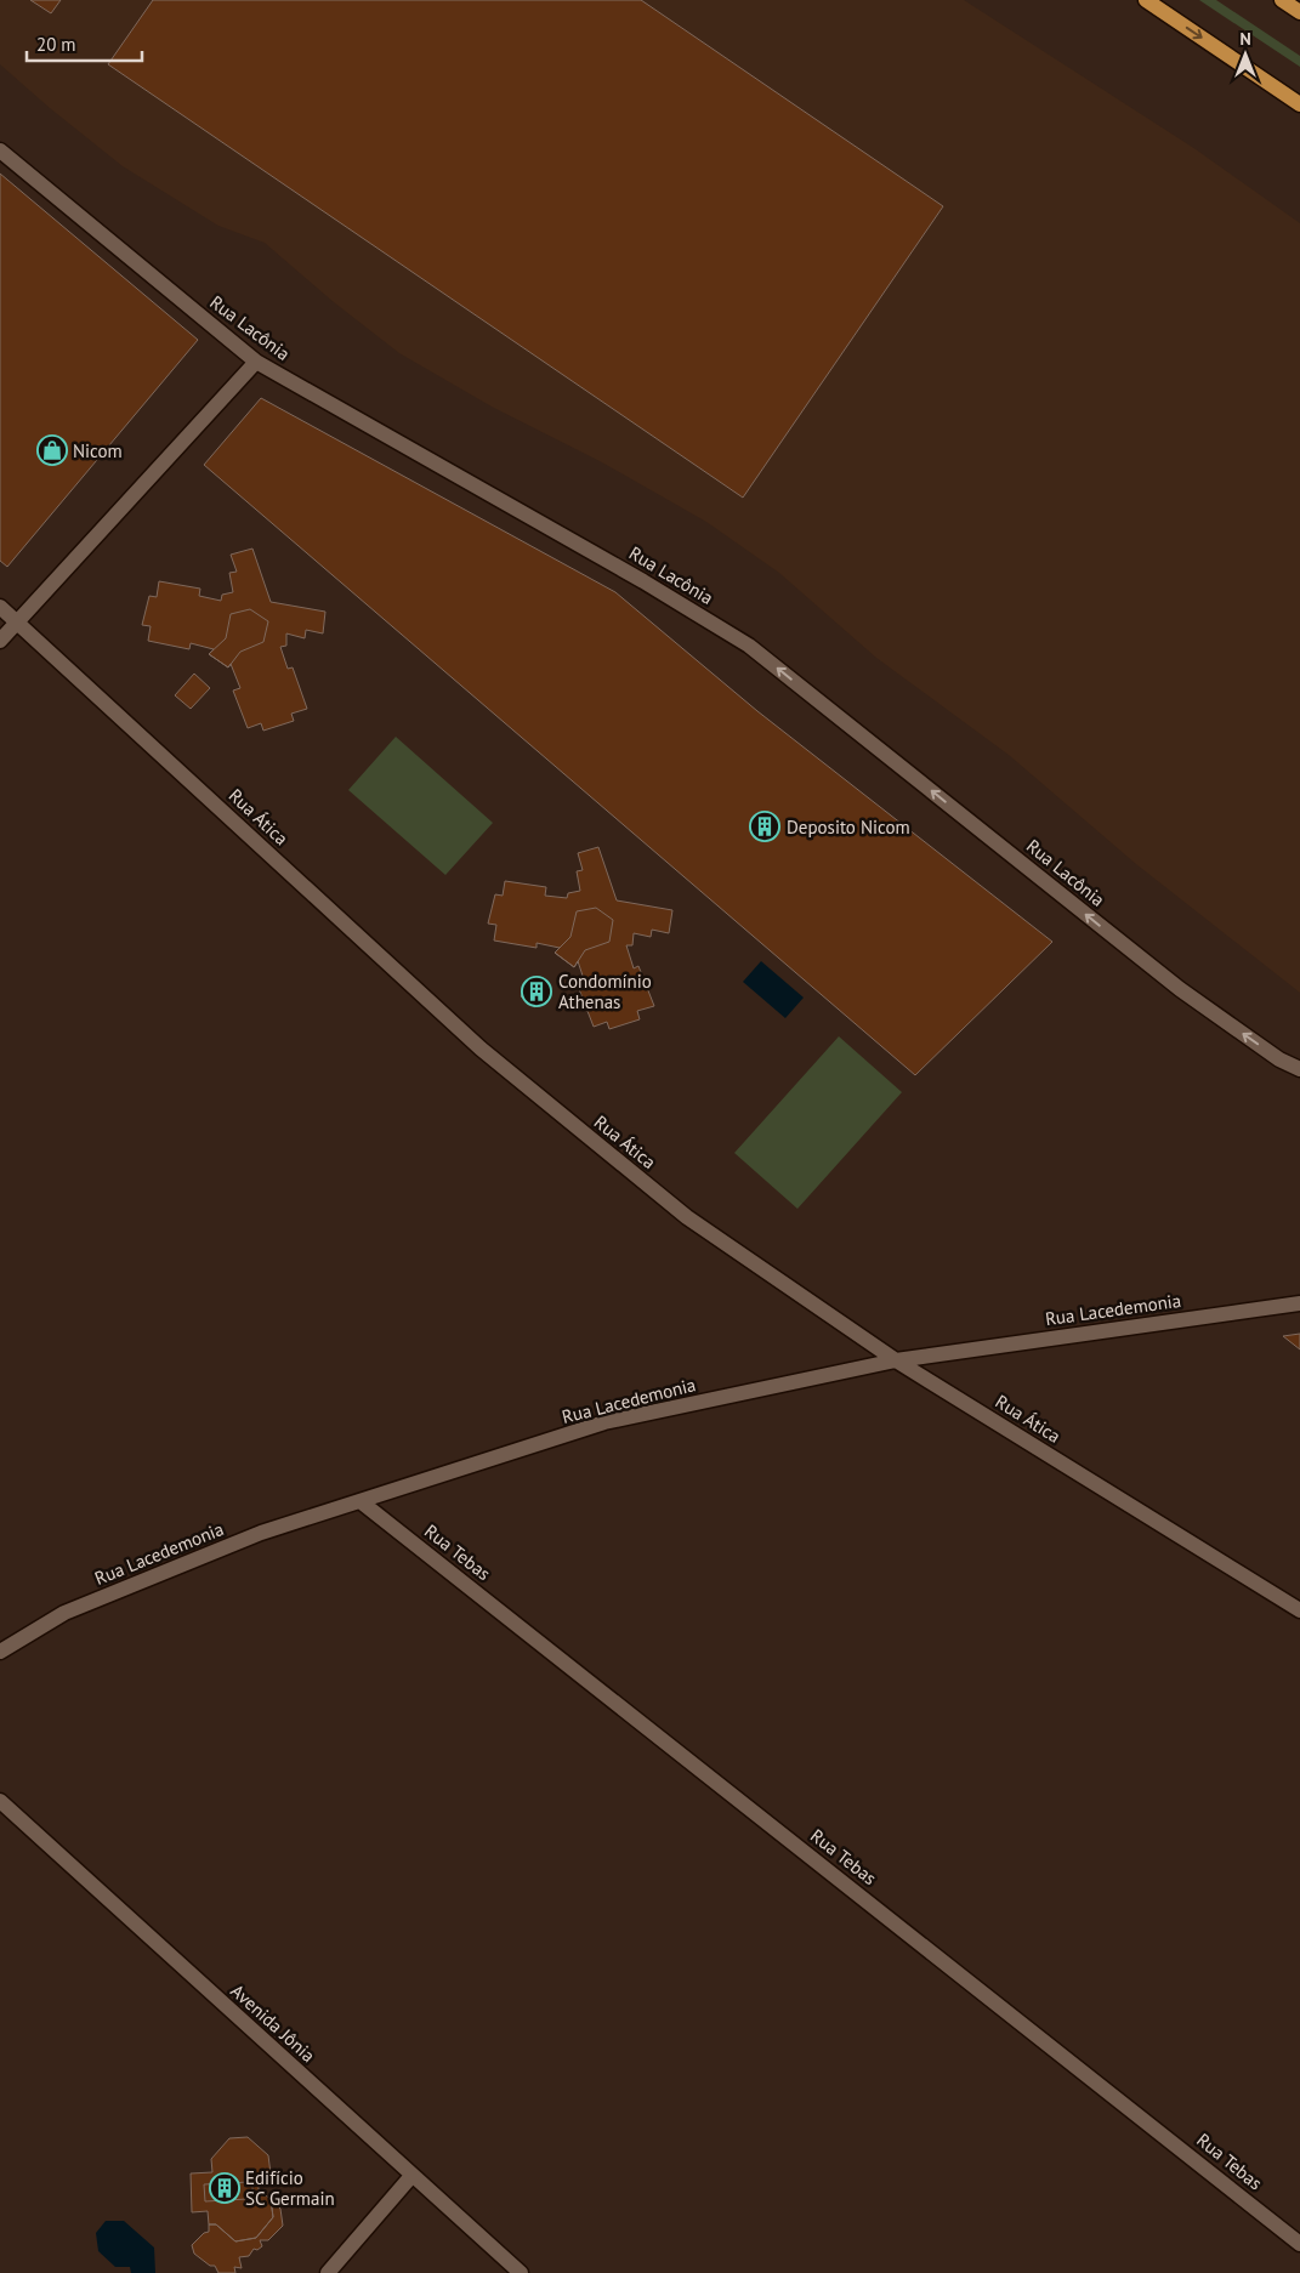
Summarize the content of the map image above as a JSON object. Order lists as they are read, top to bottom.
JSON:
{
  "streets": {
    "street": [
      "Rua Lacônia",
      "Rua Ática",
      "Rua Lacedemonia",
      "Rua Tebas",
      "Avenida Jônia"
    ]
  },
  "crossings": [
    ["Rua Ática", "Rua Lacedemonia"],
    ["Rua Lacedemonia", "Rua Tebas"]
  ],
  "one_way": ["Rua Lacônia"],
  "places": {
    "shop": ["Nicom"],
    "building": ["Deposito Nicom", "Condomínio Athenas", "Edifício SC Germain"]
  },
  "scale_bar": "20 m",
  "north": "top"
}
